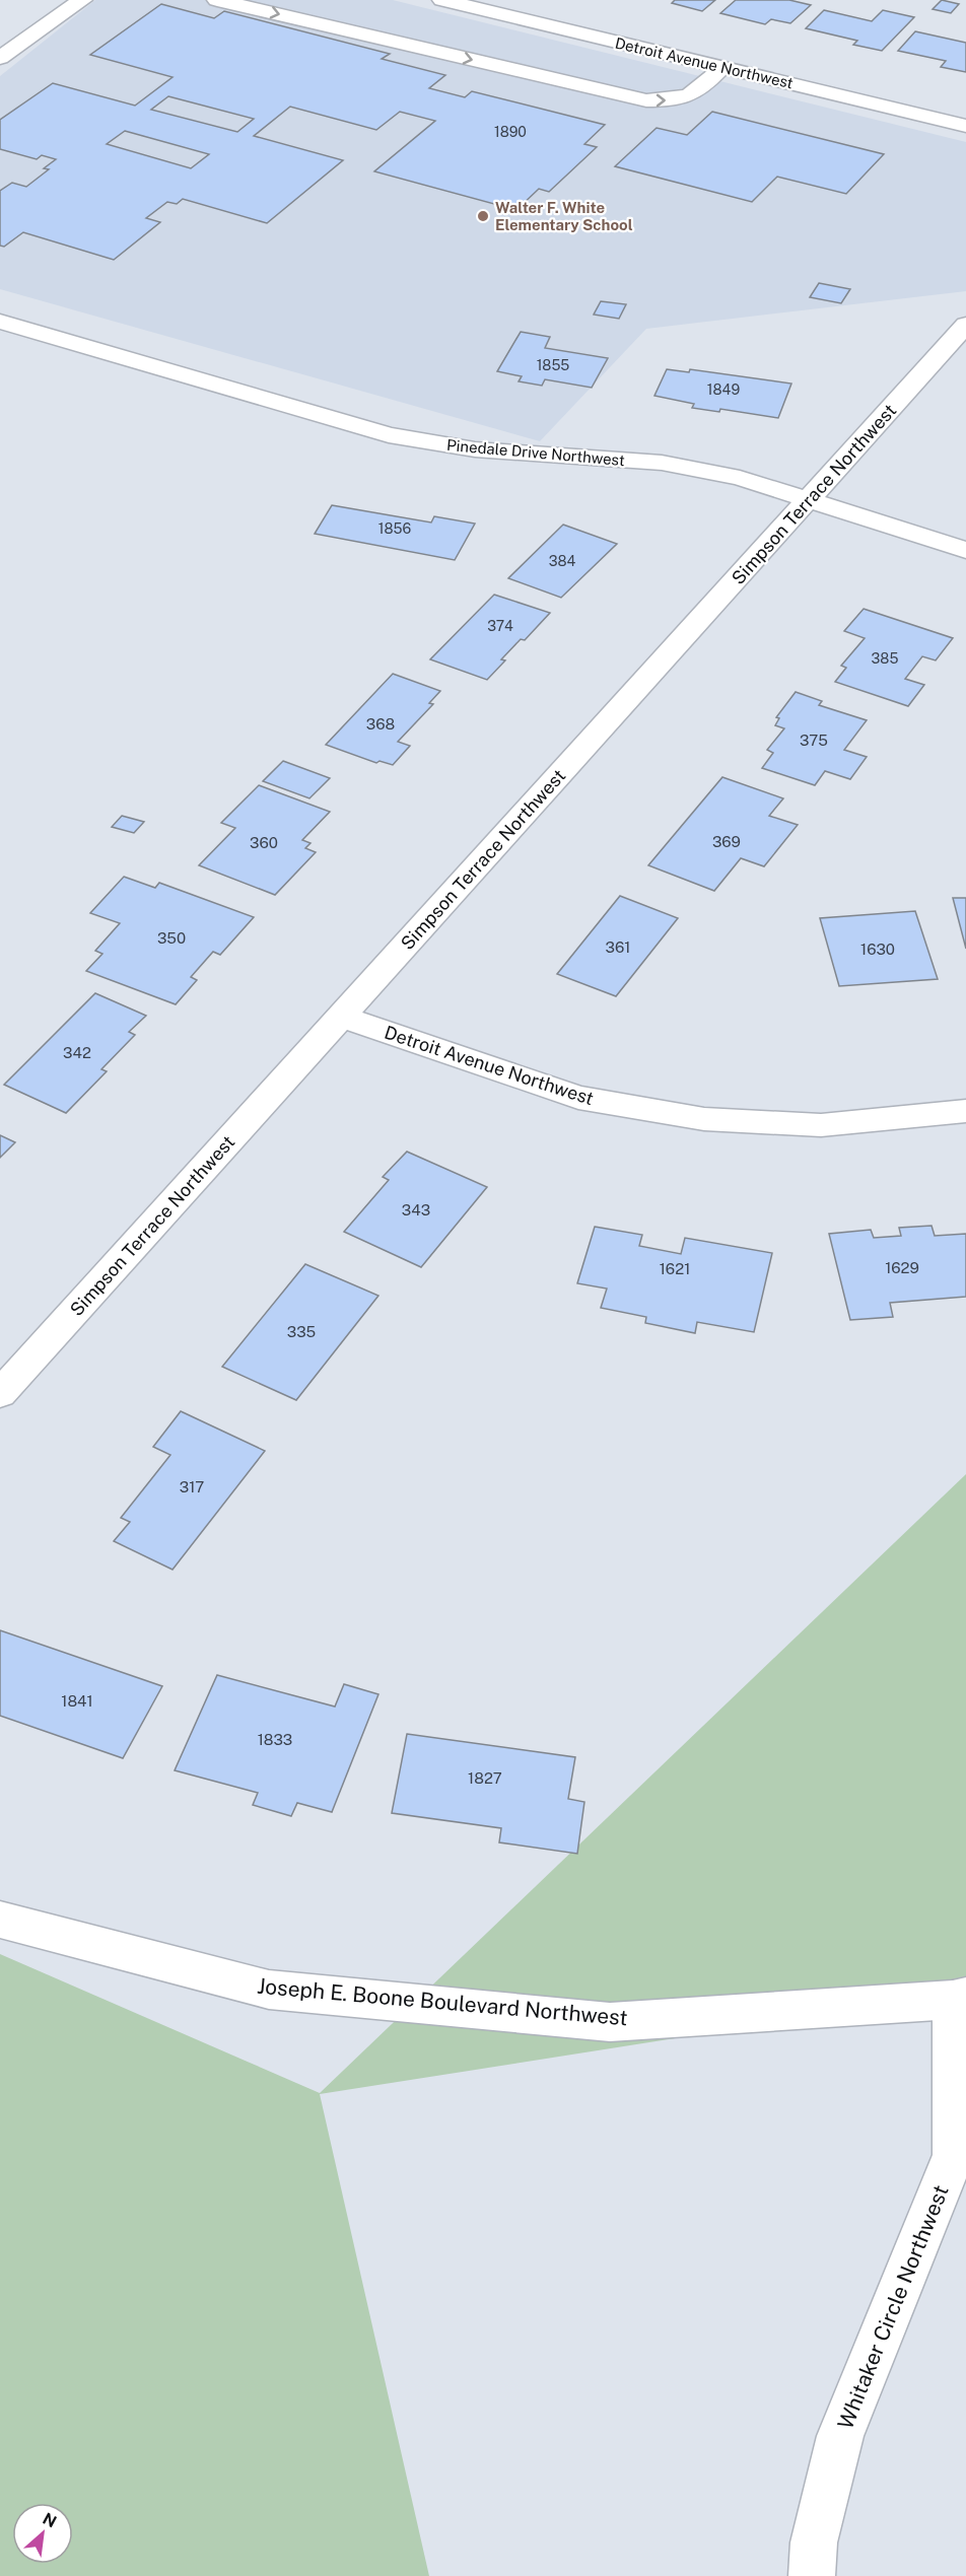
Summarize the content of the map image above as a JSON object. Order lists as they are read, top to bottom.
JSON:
{
  "streets": {
    "street": [
      "Detroit Avenue Northwest",
      "Pinedale Drive Northwest",
      "Simpson Terrace Northwest",
      "Joseph E. Boone Boulevard Northwest",
      "Whitaker Circle Northwest"
    ]
  },
  "crossings": [
    ["Detroit Avenue Northwest", "Simpson Terrace Northwest"],
    ["Pinedale Drive Northwest", "Simpson Terrace Northwest"],
    ["Joseph E. Boone Boulevard Northwest", "Whitaker Circle Northwest"]
  ],
  "places": ["Walter F. White Elementary School"],
  "house_numbers": [
    "1890",
    "1855",
    "1849",
    "1856",
    "384",
    "374",
    "385",
    "368",
    "375",
    "369",
    "360",
    "350",
    "361",
    "1630",
    "342",
    "343",
    "1629",
    "1621",
    "335",
    "317",
    "1841",
    "1833",
    "1827"
  ],
  "north": "top right"
}
